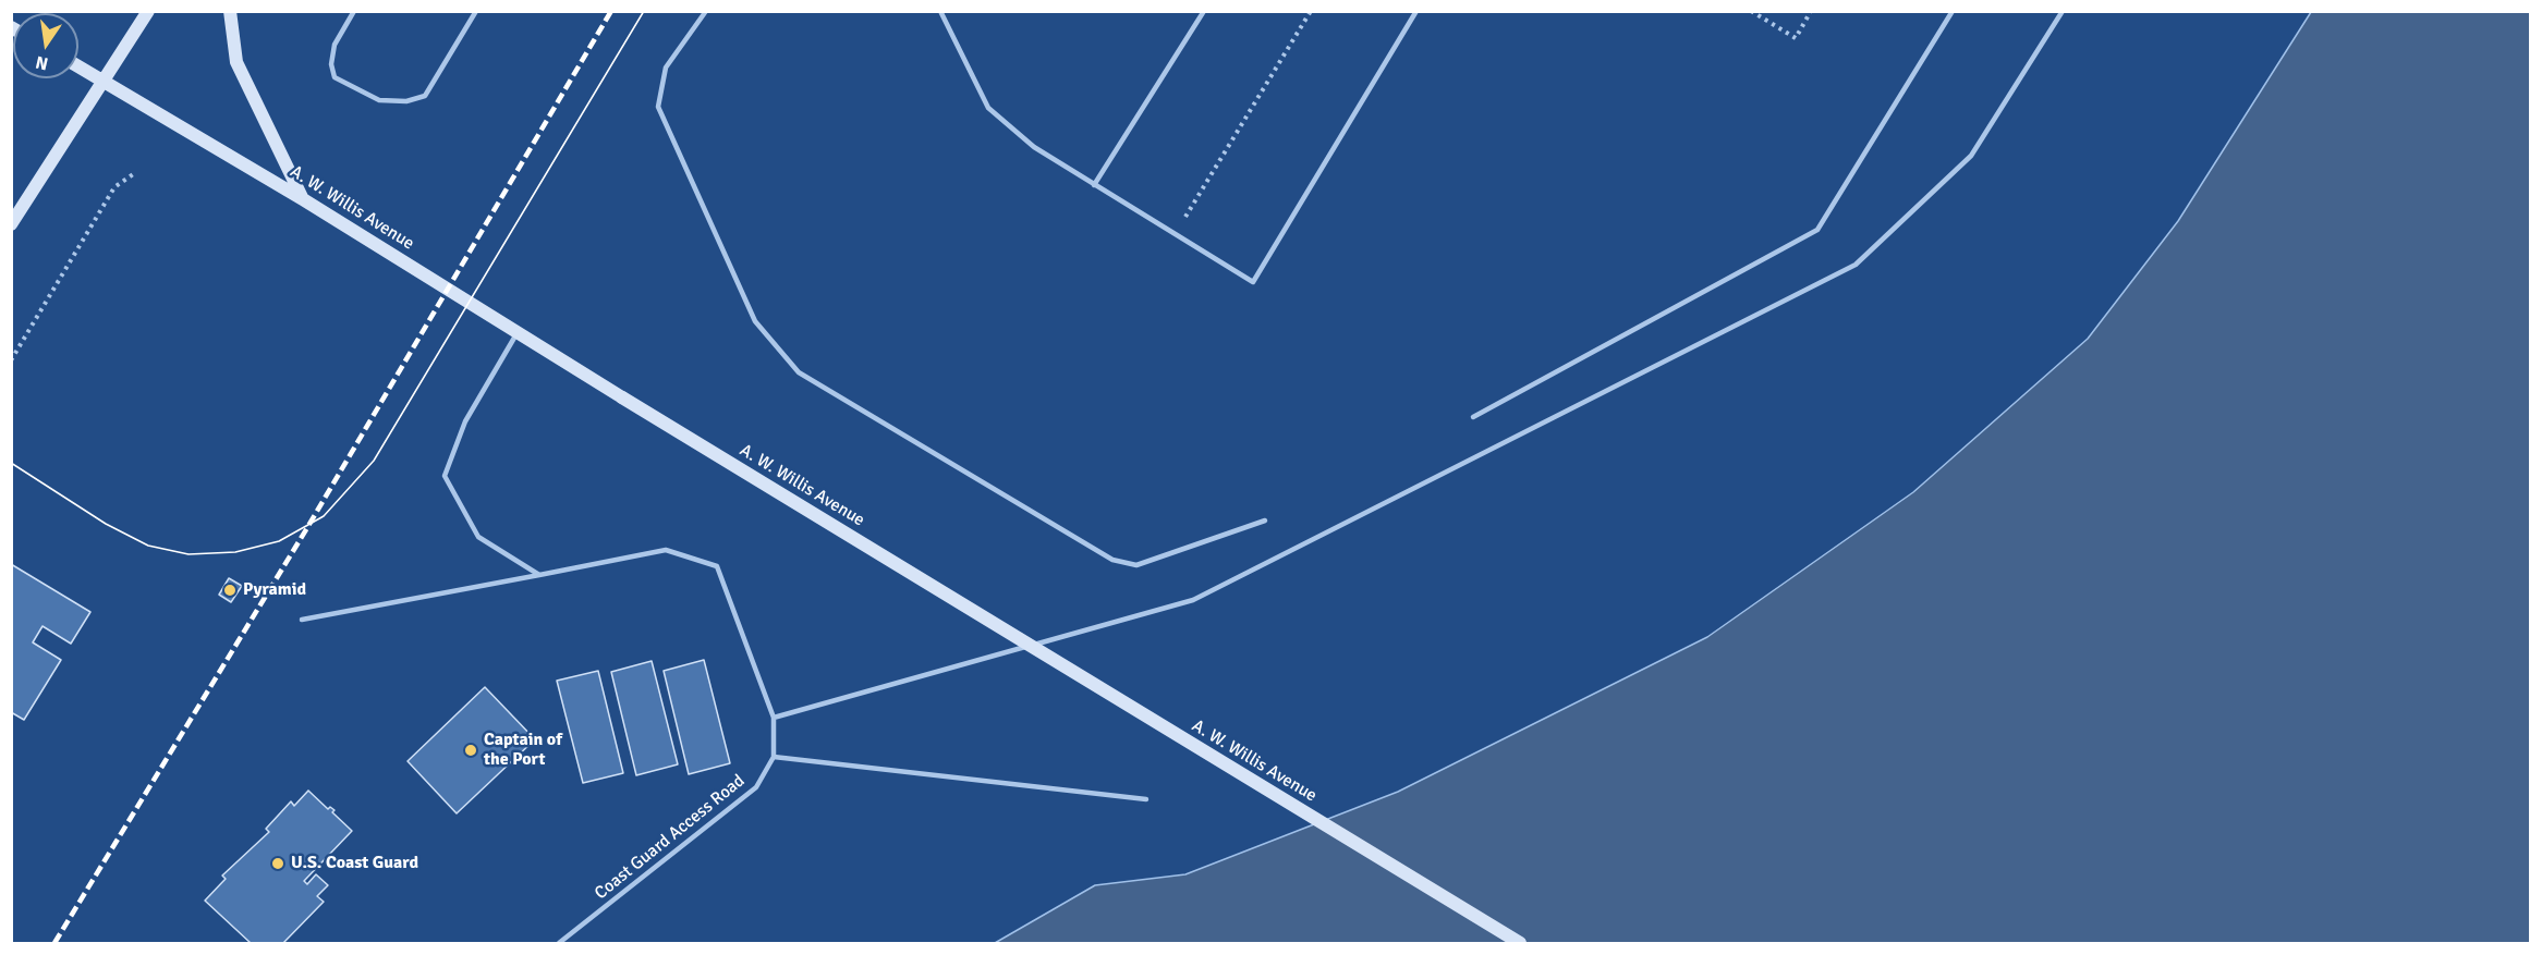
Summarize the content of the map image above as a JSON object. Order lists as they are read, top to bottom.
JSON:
{
  "streets": {
    "main road": ["A. W. Willis Avenue"],
    "lane": ["Coast Guard Access Road"]
  },
  "places": ["Pyramid", "Captain of the Port", "U.S. Coast Guard"],
  "north": "bottom"
}
